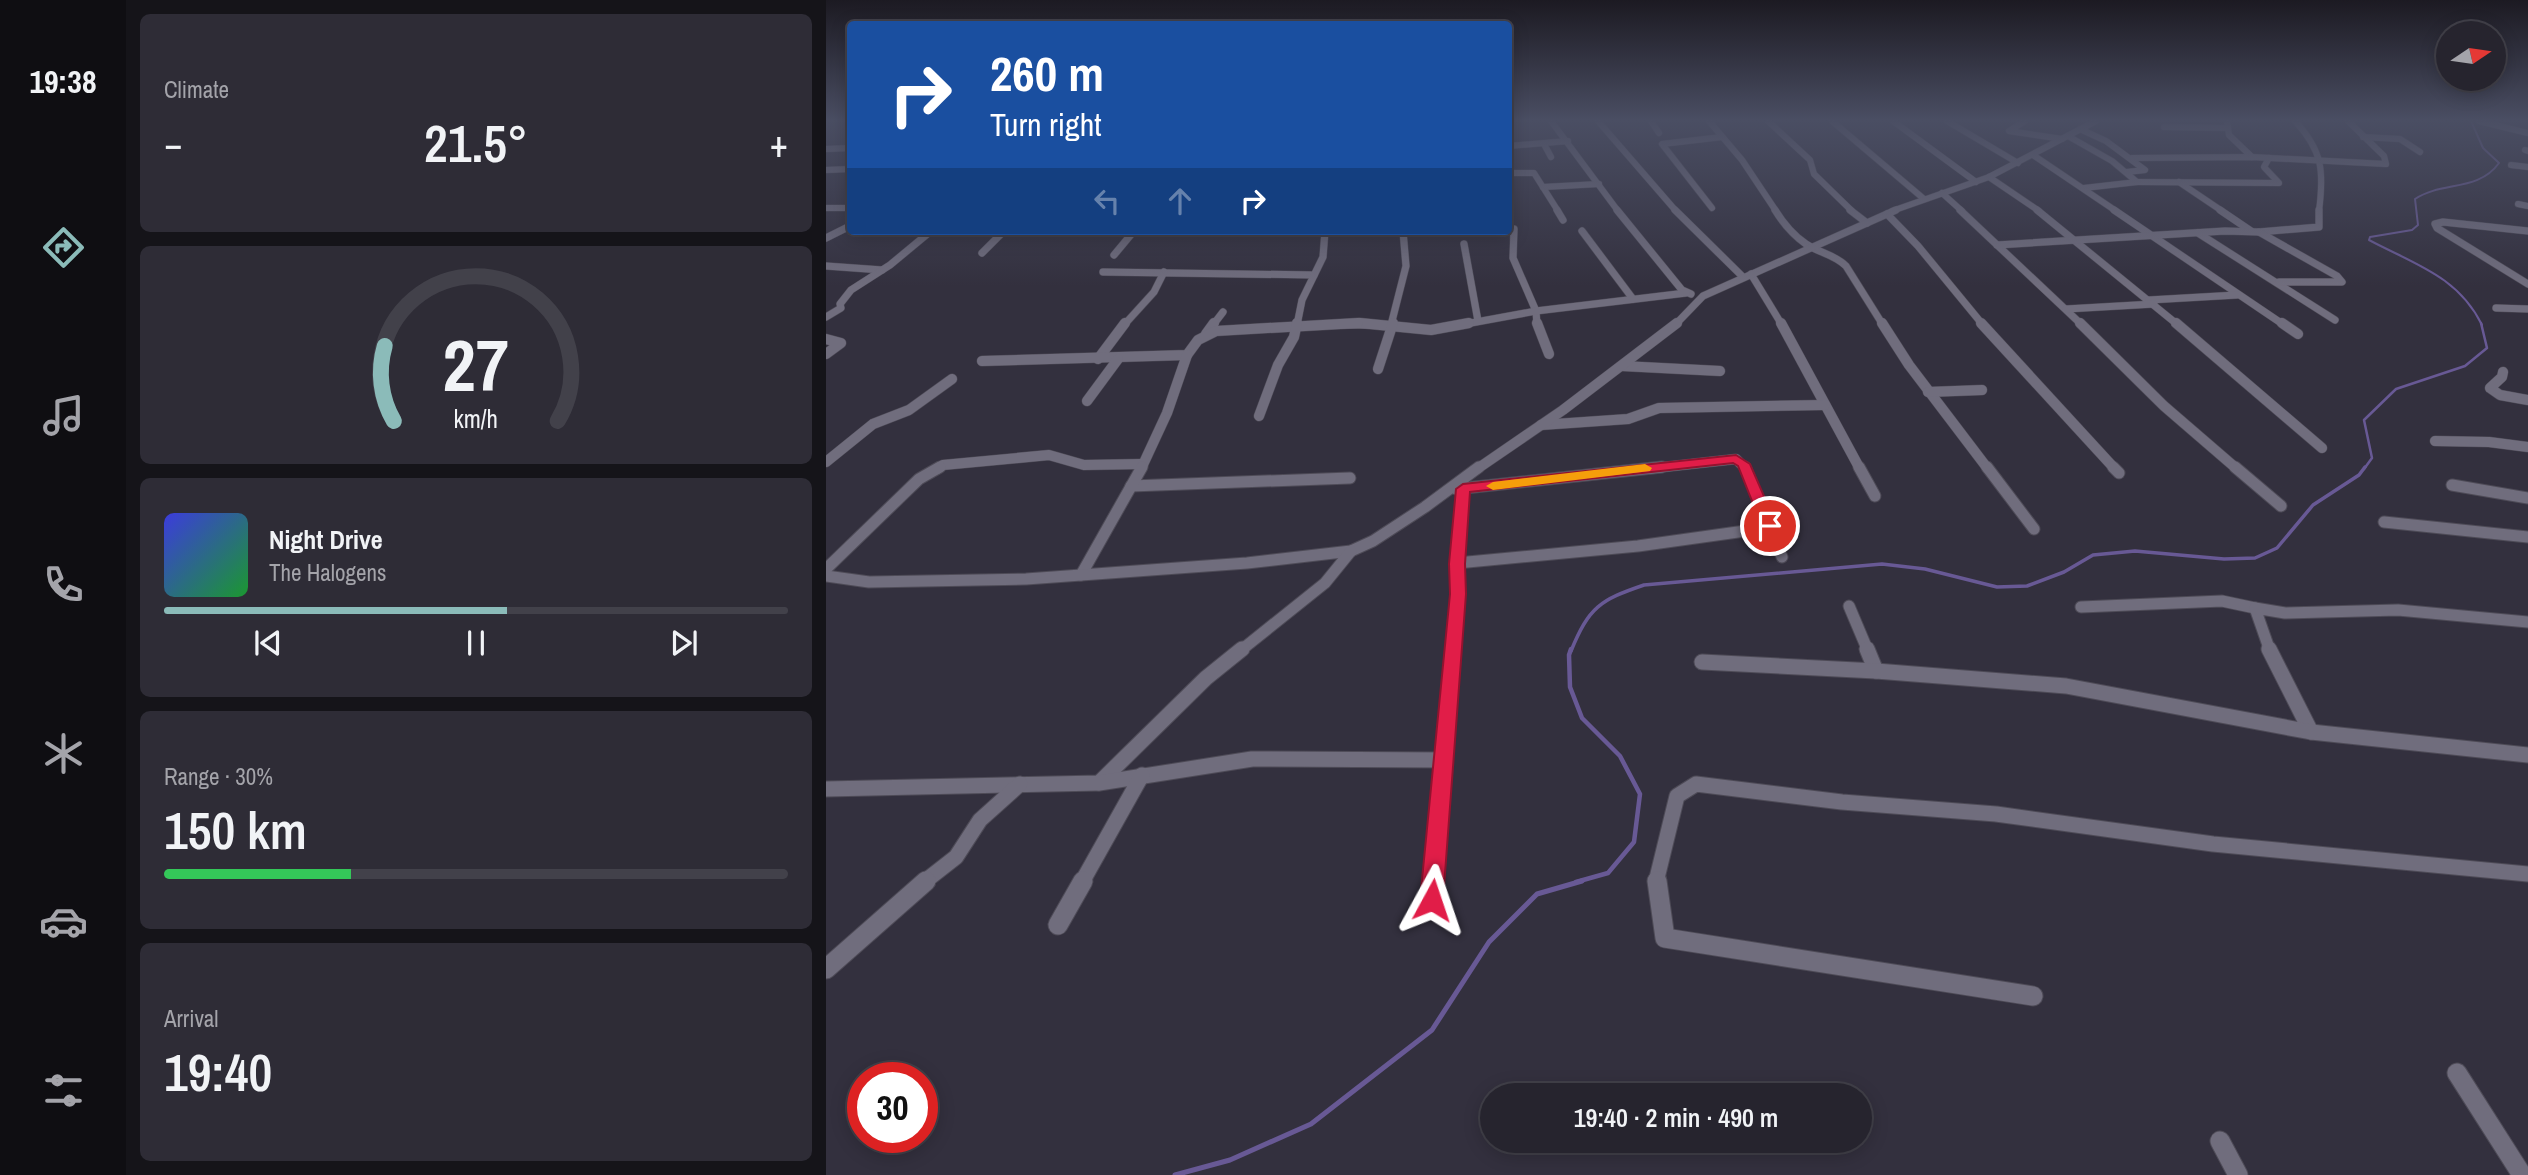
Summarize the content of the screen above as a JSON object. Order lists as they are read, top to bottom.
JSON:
{
  "north": "right",
  "page": {
    "tabs": "19:38",
    "tile": [
      "Climate",
      ["Range · 30%", "150 km"],
      ["Arrival", "19:40"]
    ],
    "turn": ["260 m", "Turn right"],
    "heat": ["−", "21.5°", "+"],
    "song": ["Night Drive", "The Halogens"],
    "limit": "30",
    "trip": "19:40 · 2 min · 490 m",
    "gauge": ["27", "km/h"]
  }
}
